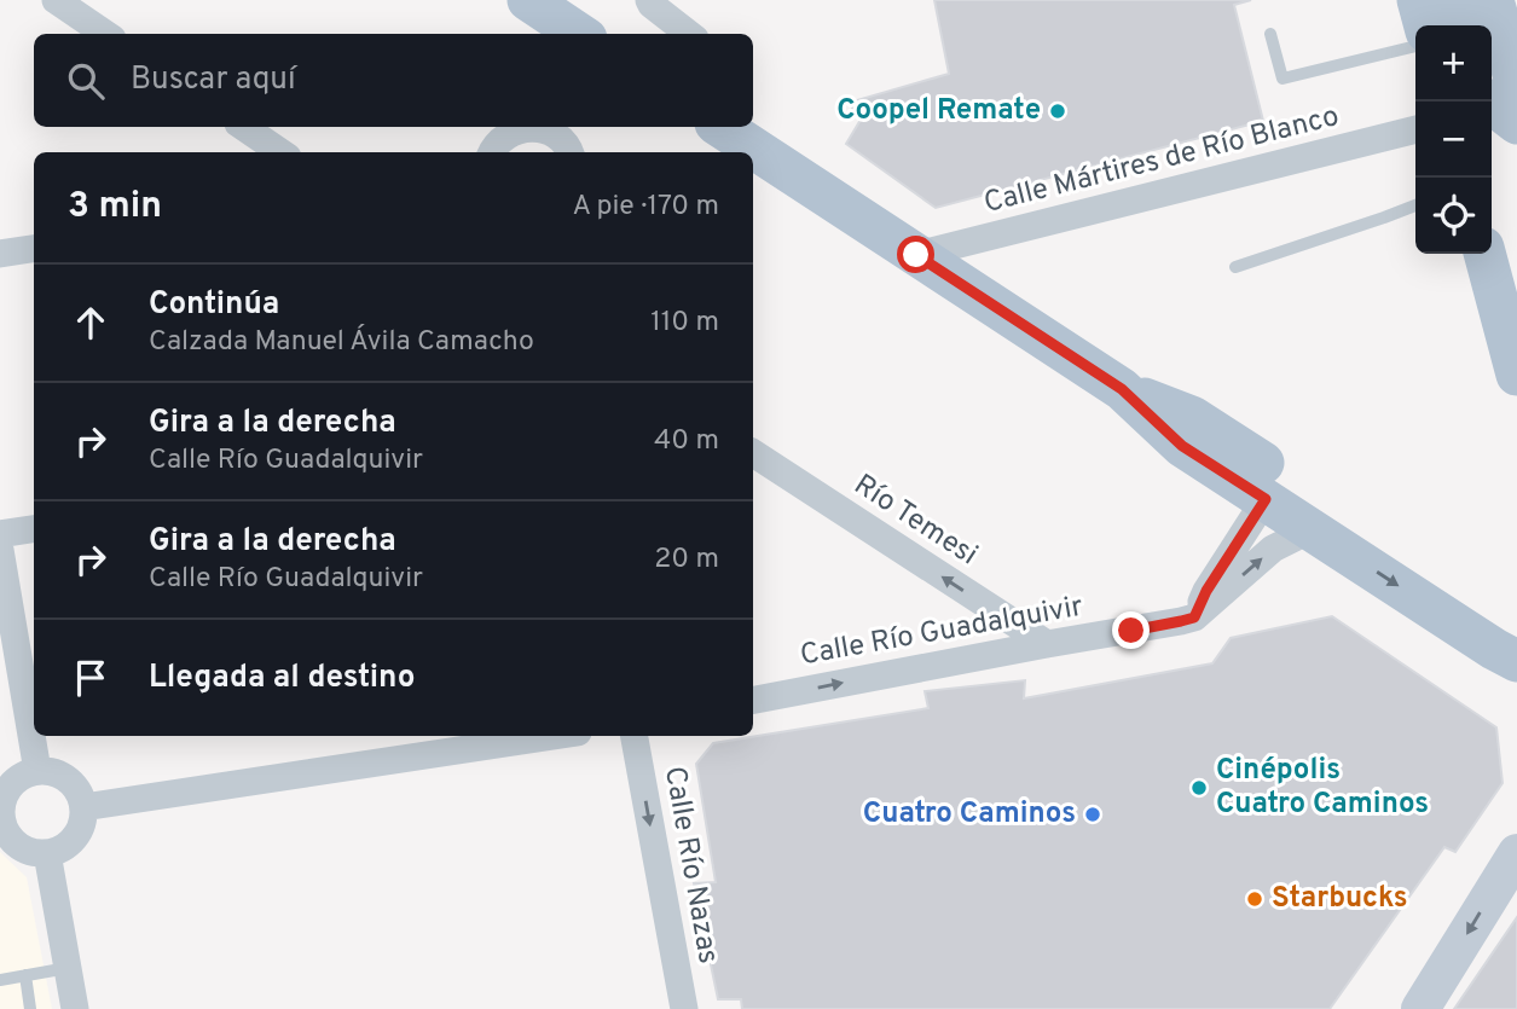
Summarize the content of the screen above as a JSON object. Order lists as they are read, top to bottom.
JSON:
{
  "streets": {
    "street": [
      "Calle Mártires de Río Blanco",
      "Río Temesi",
      "Calle Río Guadalquivir",
      "Calle Río Nazas"
    ]
  },
  "crossings": [
    ["Río Temesi", "Calle Río Guadalquivir"]
  ],
  "one_way": ["Río Temesi", "Calle Río Guadalquivir", "Calle Río Nazas"],
  "places": [
    "Coopel Remate",
    "Cinépolis Cuatro Caminos",
    "Cuatro Caminos",
    "Starbucks"
  ],
  "page": {
    "map_buttons": ["+", "−"],
    "search": "Buscar aquí",
    "heading": ["3 min", "A pie · 170 m"],
    "list": [
      ["Continúa", "Calzada Manuel Ávila Camacho", "110 m"],
      ["Gira a la derecha", "Calle Río Guadalquivir", "40 m"],
      ["Gira a la derecha", "Calle Río Guadalquivir", "20 m"],
      "Llegada al destino"
    ]
  }
}
